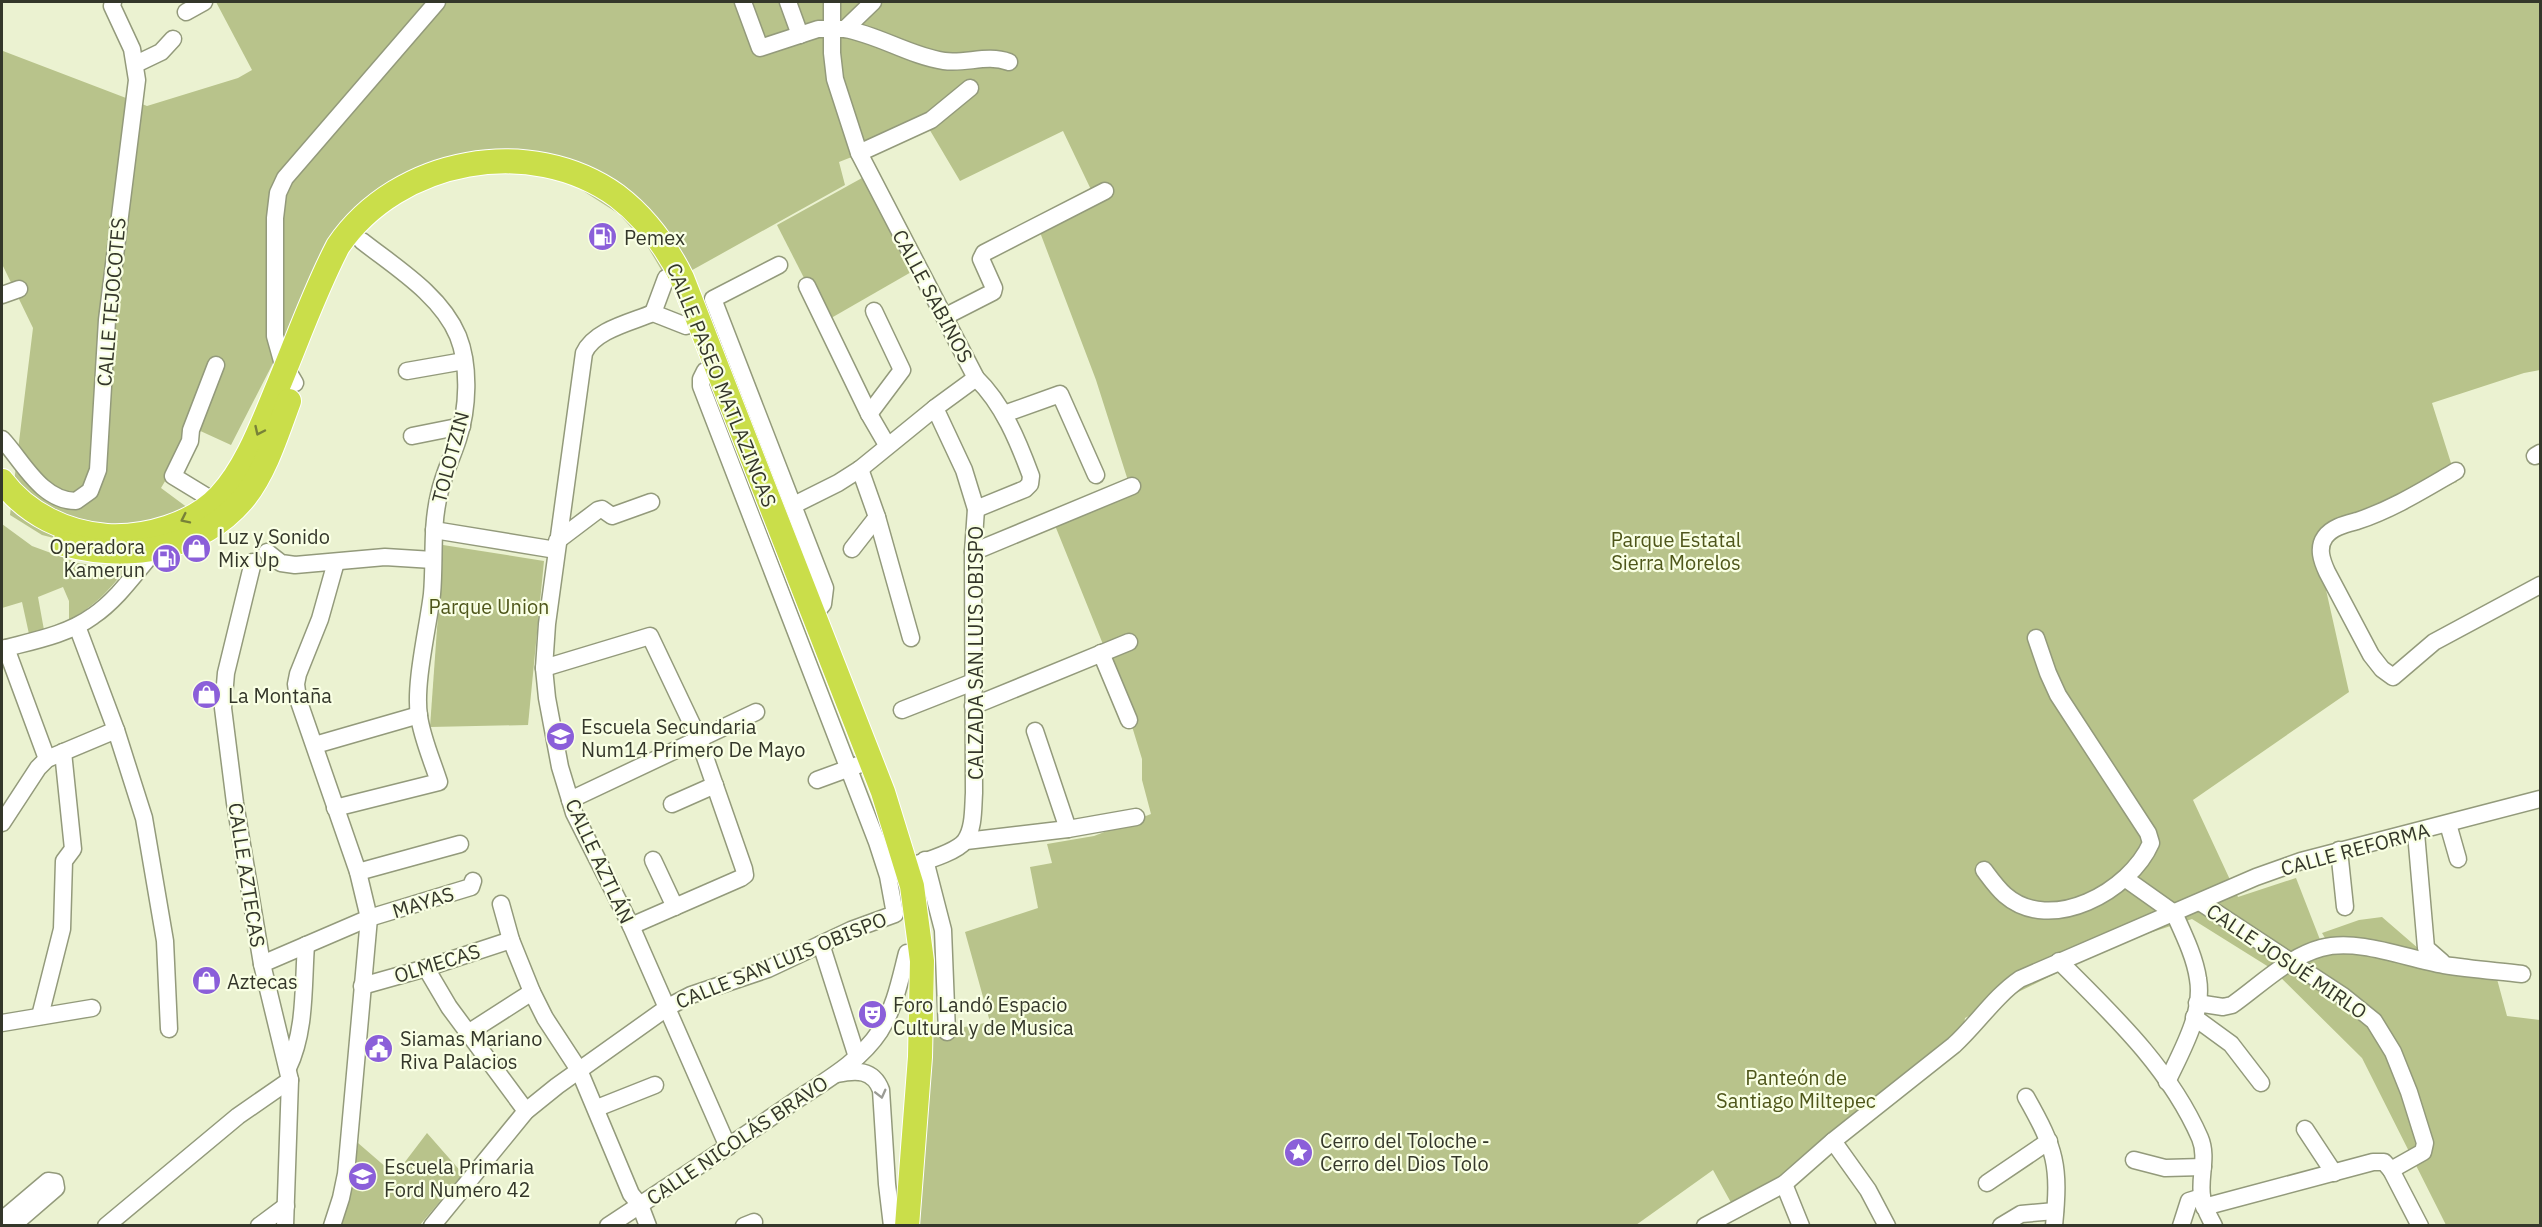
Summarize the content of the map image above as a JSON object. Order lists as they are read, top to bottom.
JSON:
{
  "streets": {
    "highway": ["CALLE PASEO MATLAZINCAS"],
    "street": [
      "CALLE SABINOS",
      "CALLE TEJOCOTES",
      "TOLOTZIN",
      "CALZADA SAN LUIS OBISPO",
      "CALLE REFORMA",
      "CALLE AZTLÁN",
      "CALLE AZTECAS",
      "MAYAS",
      "CALLE SAN LUIS OBISPO",
      "CALLE JOSUÉ MIRLO",
      "OLMECAS",
      "CALLE NICOLÁS BRAVO"
    ]
  },
  "crossings": [
    ["CALLE SABINOS", "CALZADA SAN LUIS OBISPO"],
    ["CALLE PASEO MATLAZINCAS", "TOLOTZIN"],
    ["CALLE PASEO MATLAZINCAS", "CALLE SAN LUIS OBISPO"],
    ["CALLE PASEO MATLAZINCAS", "CALLE NICOLÁS BRAVO"],
    ["CALLE REFORMA", "CALLE JOSUÉ MIRLO"],
    ["CALLE AZTLÁN", "CALLE SAN LUIS OBISPO"],
    ["CALLE AZTLÁN", "CALLE NICOLÁS BRAVO"]
  ],
  "parks": ["Parque Estatal Sierra Morelos", "Parque Union", "Panteón de Santiago Miltepec"],
  "places": {
    "fuel station": ["Pemex", "Operadora Kamerun"],
    "shop": ["Luz y Sonido Mix Up", "La Montaña", "Aztecas"],
    "school or university": ["Escuela Secundaria Num14 Primero De Mayo", "Escuela Primaria Ford Numero 42"],
    "theatre": ["Foro Landó Espacio Cultural y de Musica"],
    "public building": ["Siamas Mariano Riva Palacios"],
    "place": ["Cerro del Toloche - Cerro del Dios Tolo"]
  }
}
